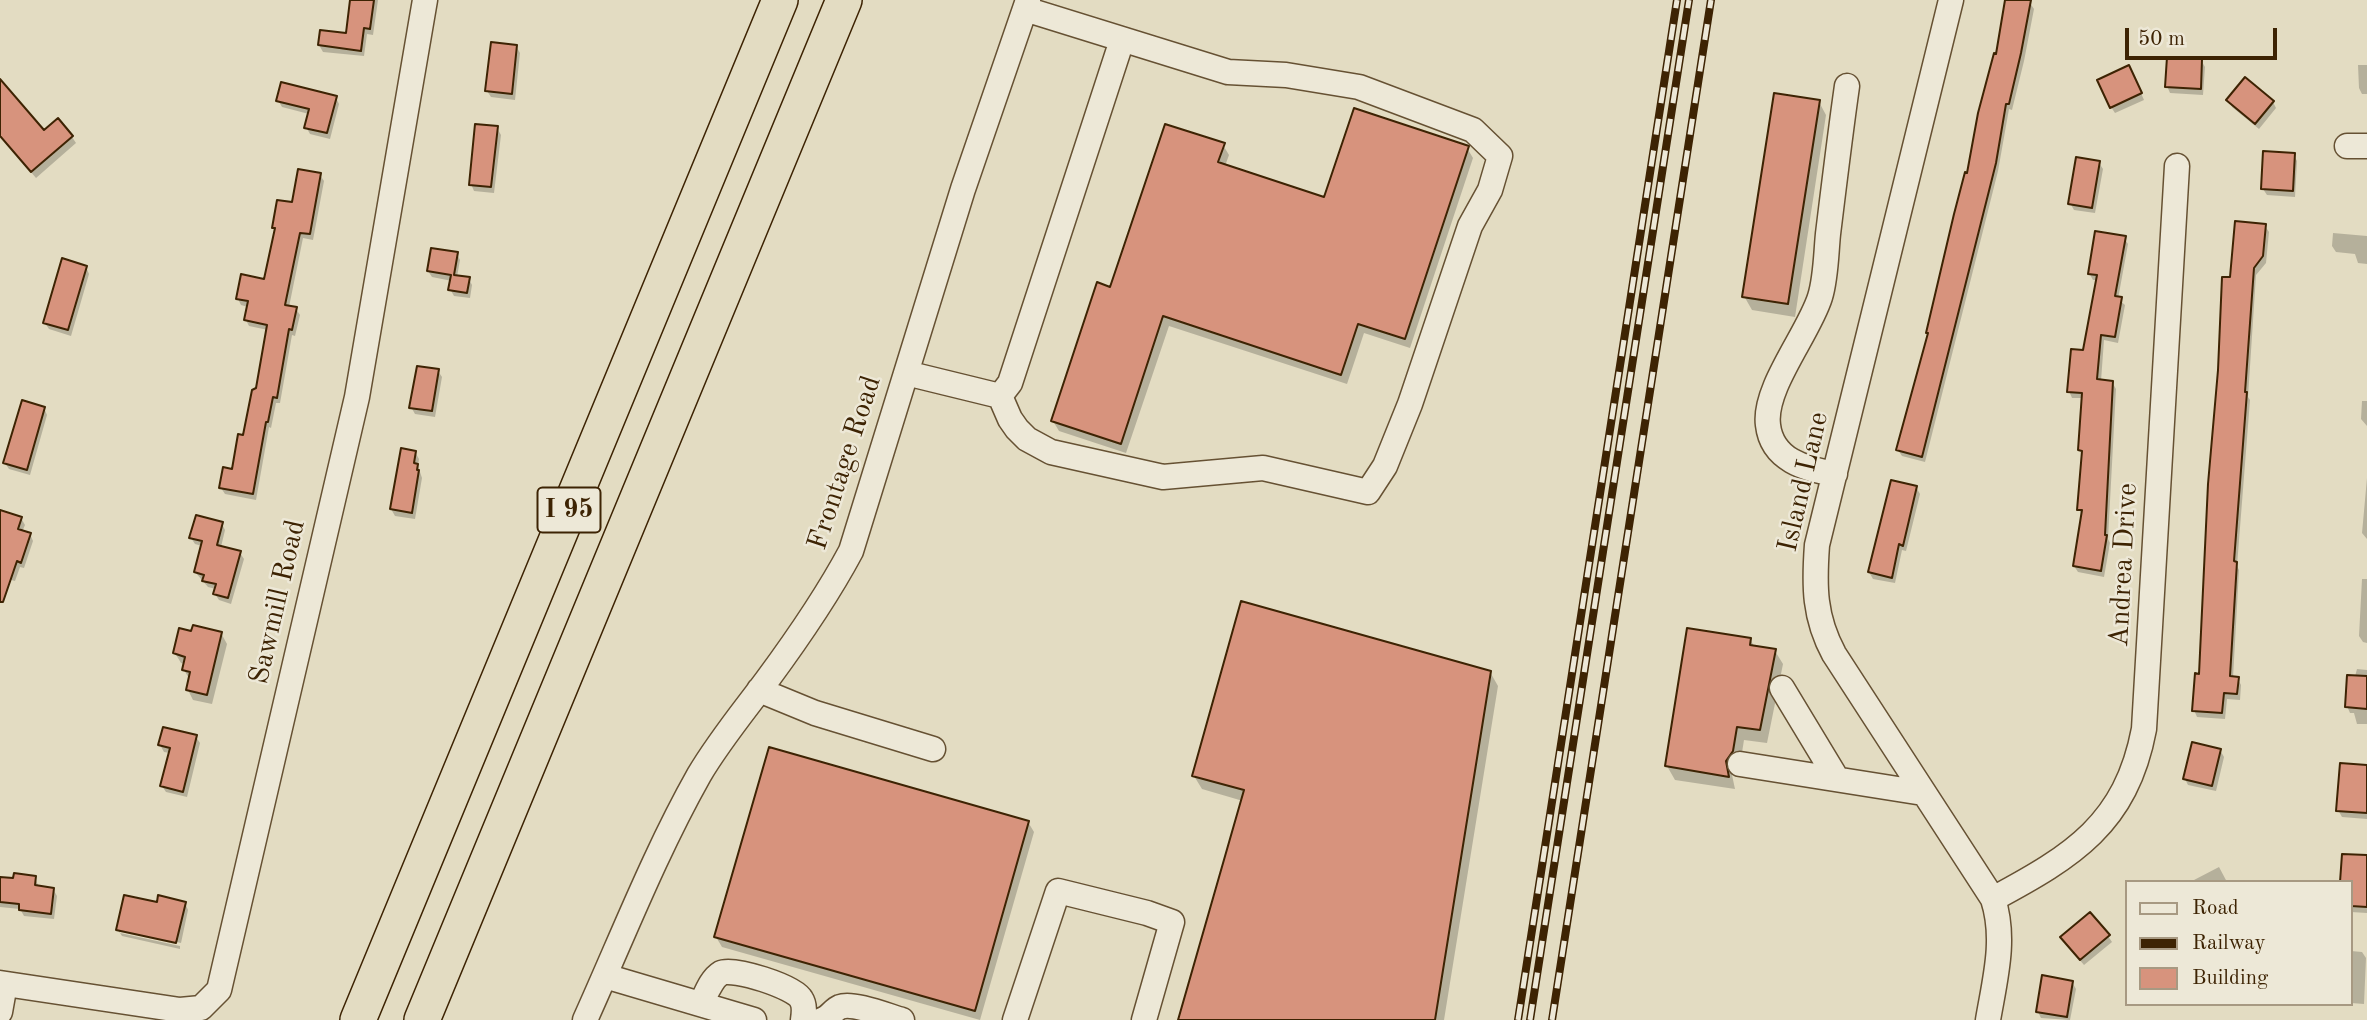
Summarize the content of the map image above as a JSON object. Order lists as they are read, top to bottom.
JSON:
{
  "streets": {
    "highway": ["I 95"],
    "street": [
      "Frontage Road",
      "Island Lane",
      "Andrea Drive",
      "Sawmill Road"
    ]
  },
  "crossings": [
    ["Island Lane", "Andrea Drive"]
  ],
  "legend": ["Road", "Railway", "Building"],
  "scale_bar": "50 m"
}
